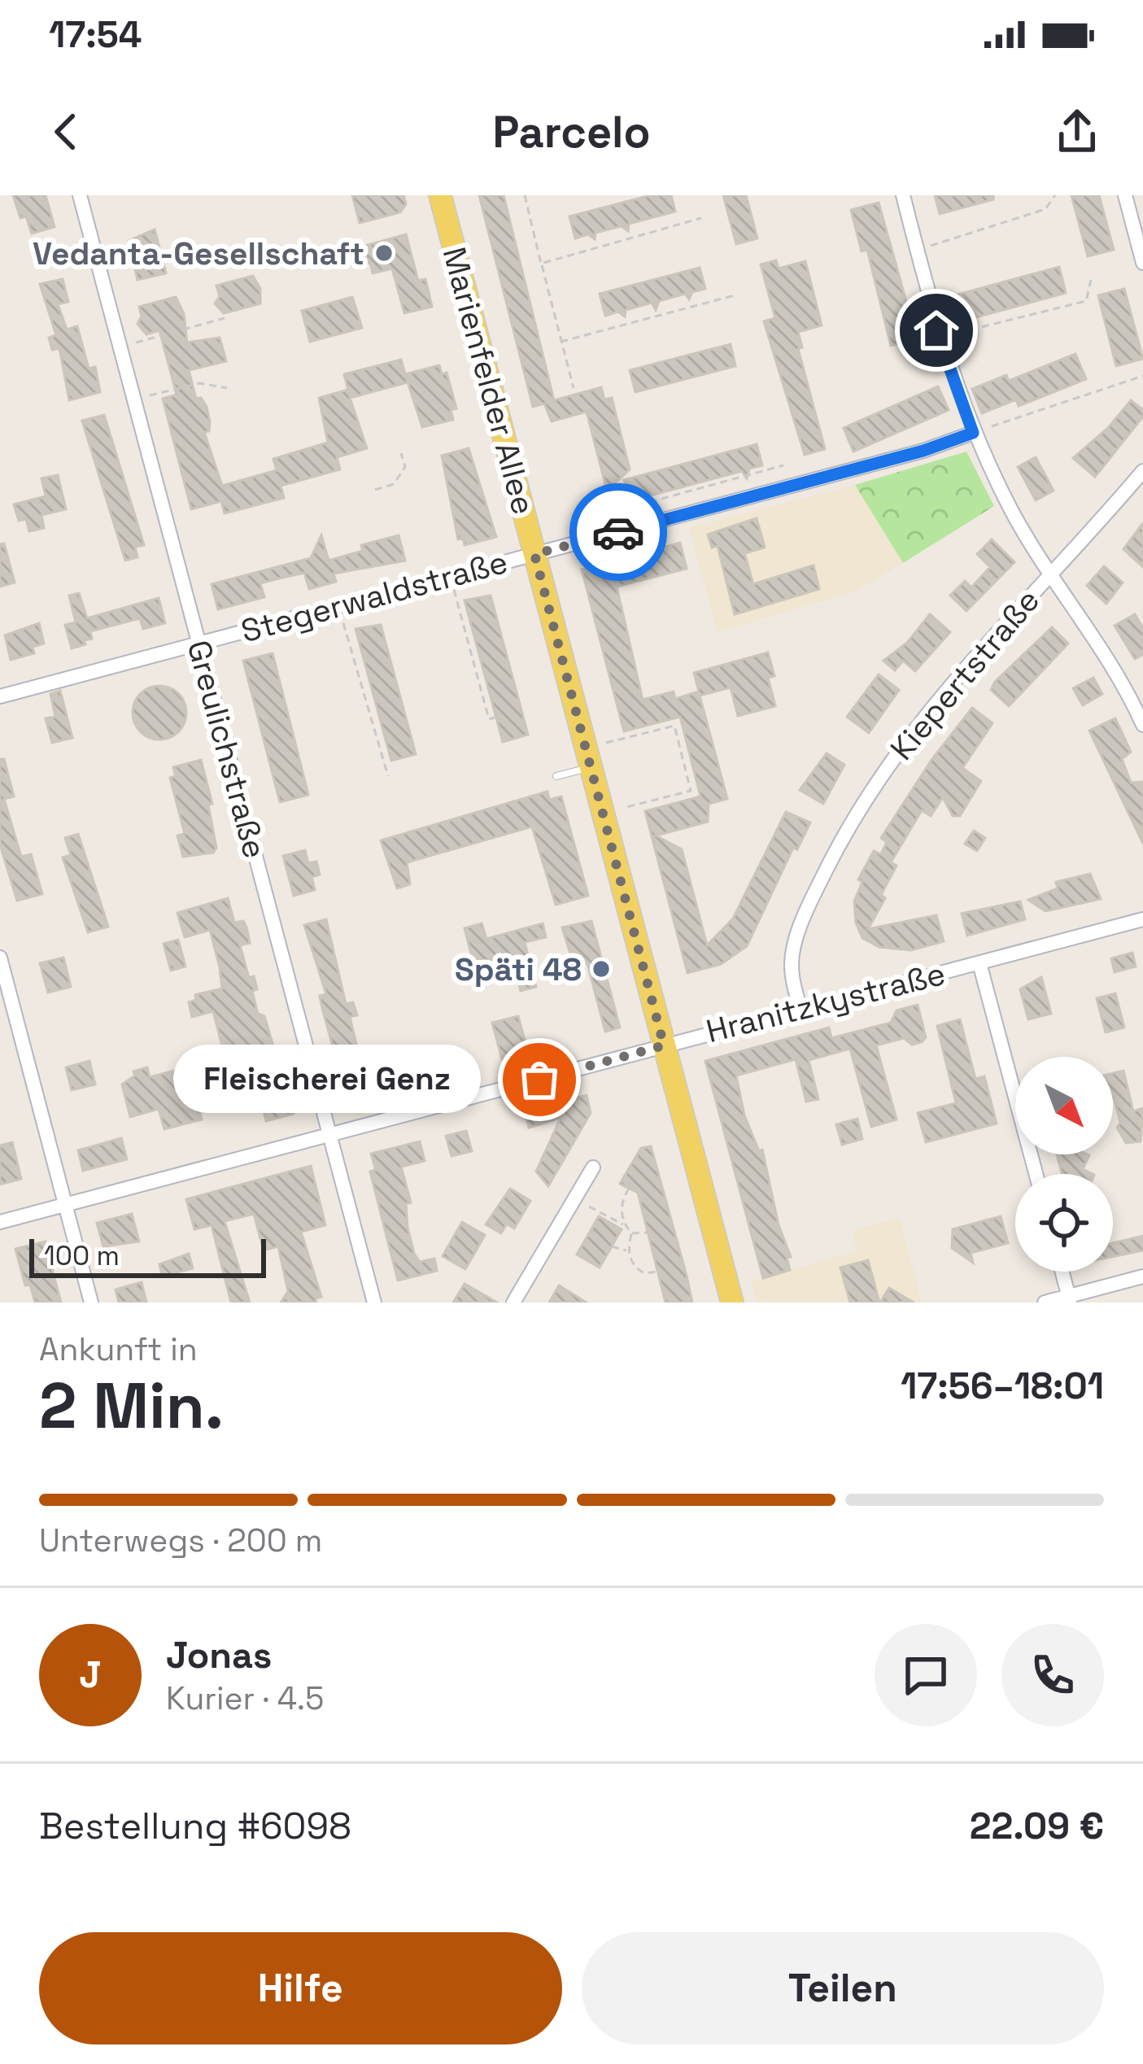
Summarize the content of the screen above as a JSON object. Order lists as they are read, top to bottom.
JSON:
{
  "streets": {
    "main road": ["Marienfelder Allee"],
    "street": [
      "Stegerwaldstraße",
      "Kiepertstraße",
      "Greulichstraße",
      "Hranitzkystraße"
    ]
  },
  "crossings": [
    ["Marienfelder Allee", "Stegerwaldstraße"],
    ["Marienfelder Allee", "Hranitzkystraße"],
    ["Stegerwaldstraße", "Greulichstraße"],
    ["Kiepertstraße", "Hranitzkystraße"],
    ["Greulichstraße", "Hranitzkystraße"]
  ],
  "places": ["Vedanta-Gesellschaft", "Späti 48", "Fleischerei Genz"],
  "scale_bar": "100 m",
  "north": "bottom right",
  "page": {
    "status": "17:54",
    "header": "Parcelo",
    "bubble": "Fleischerei Genz",
    "scale": "100 m",
    "heading": ["2 Min.", "Ankunft in", "17:56–18:01"],
    "panel": [
      "Jonas",
      "Kurier · 4.5",
      "Bestellung #6098",
      "22.09 €"
    ],
    "bar": "Unterwegs · 200 m",
    "round": "J",
    "buttons": ["Hilfe", "Teilen"]
  }
}
